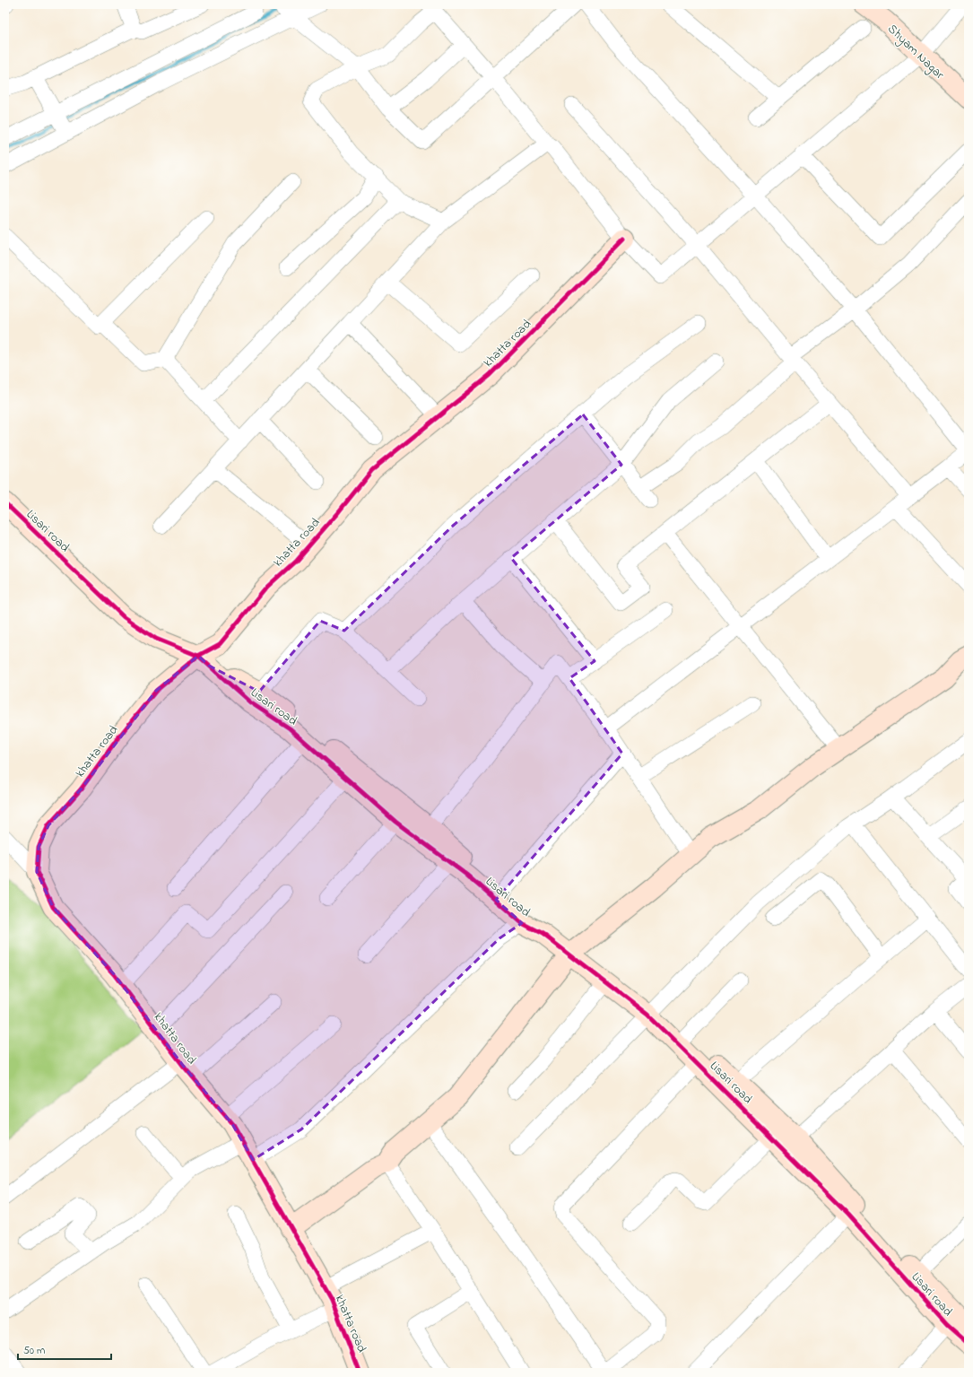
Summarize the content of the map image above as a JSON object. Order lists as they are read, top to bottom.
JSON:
{
  "streets": {
    "street": ["Shyam Nagar", "khatta road", "Lisari road"]
  },
  "crossings": [
    ["khatta road", "Lisari road"]
  ],
  "scale_bar": "50 m"
}
